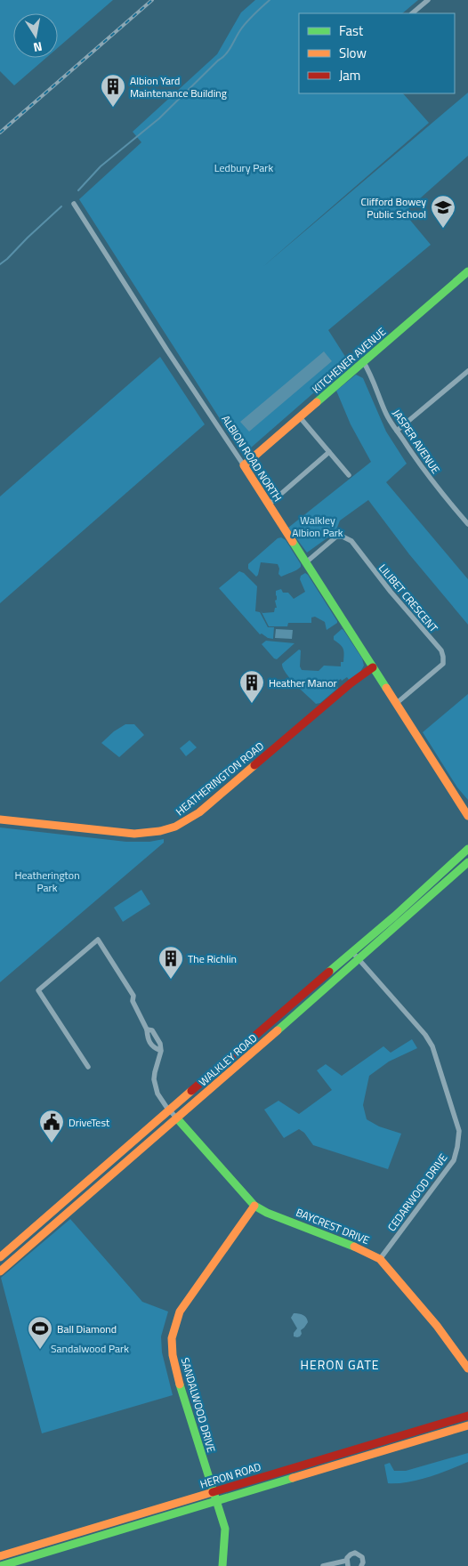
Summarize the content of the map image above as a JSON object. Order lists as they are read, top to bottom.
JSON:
{
  "streets": {
    "main road": [
      "KITCHENER AVENUE",
      "ALBION ROAD NORTH",
      "HEATHERINGTON ROAD",
      "WALKLEY ROAD",
      "BAYCREST DRIVE",
      "SANDALWOOD DRIVE",
      "HERON ROAD"
    ],
    "street": ["JASPER AVENUE", "LILIBET CRESCENT", "CEDARWOOD DRIVE"]
  },
  "crossings": [
    ["KITCHENER AVENUE", "JASPER AVENUE"],
    ["KITCHENER AVENUE", "ALBION ROAD NORTH"],
    ["ALBION ROAD NORTH", "LILIBET CRESCENT"],
    ["ALBION ROAD NORTH", "HEATHERINGTON ROAD"],
    ["WALKLEY ROAD", "CEDARWOOD DRIVE"],
    ["WALKLEY ROAD", "BAYCREST DRIVE"],
    ["CEDARWOOD DRIVE", "BAYCREST DRIVE"],
    ["BAYCREST DRIVE", "SANDALWOOD DRIVE"],
    ["SANDALWOOD DRIVE", "HERON ROAD"]
  ],
  "districts": ["HERON GATE"],
  "parks": [
    "Ledbury Park",
    "Walkley Albion Park",
    "Heatherington Park",
    "Sandalwood Park"
  ],
  "places": {
    "building": ["Albion Yard Maintenance Building", "Heather Manor", "The Richlin"],
    "school or university": ["Clifford Bowey Public School"],
    "public building": ["DriveTest"],
    "sports": ["Ball Diamond"]
  },
  "legend": ["Fast", "Slow", "Jam"],
  "north": "bottom"
}
